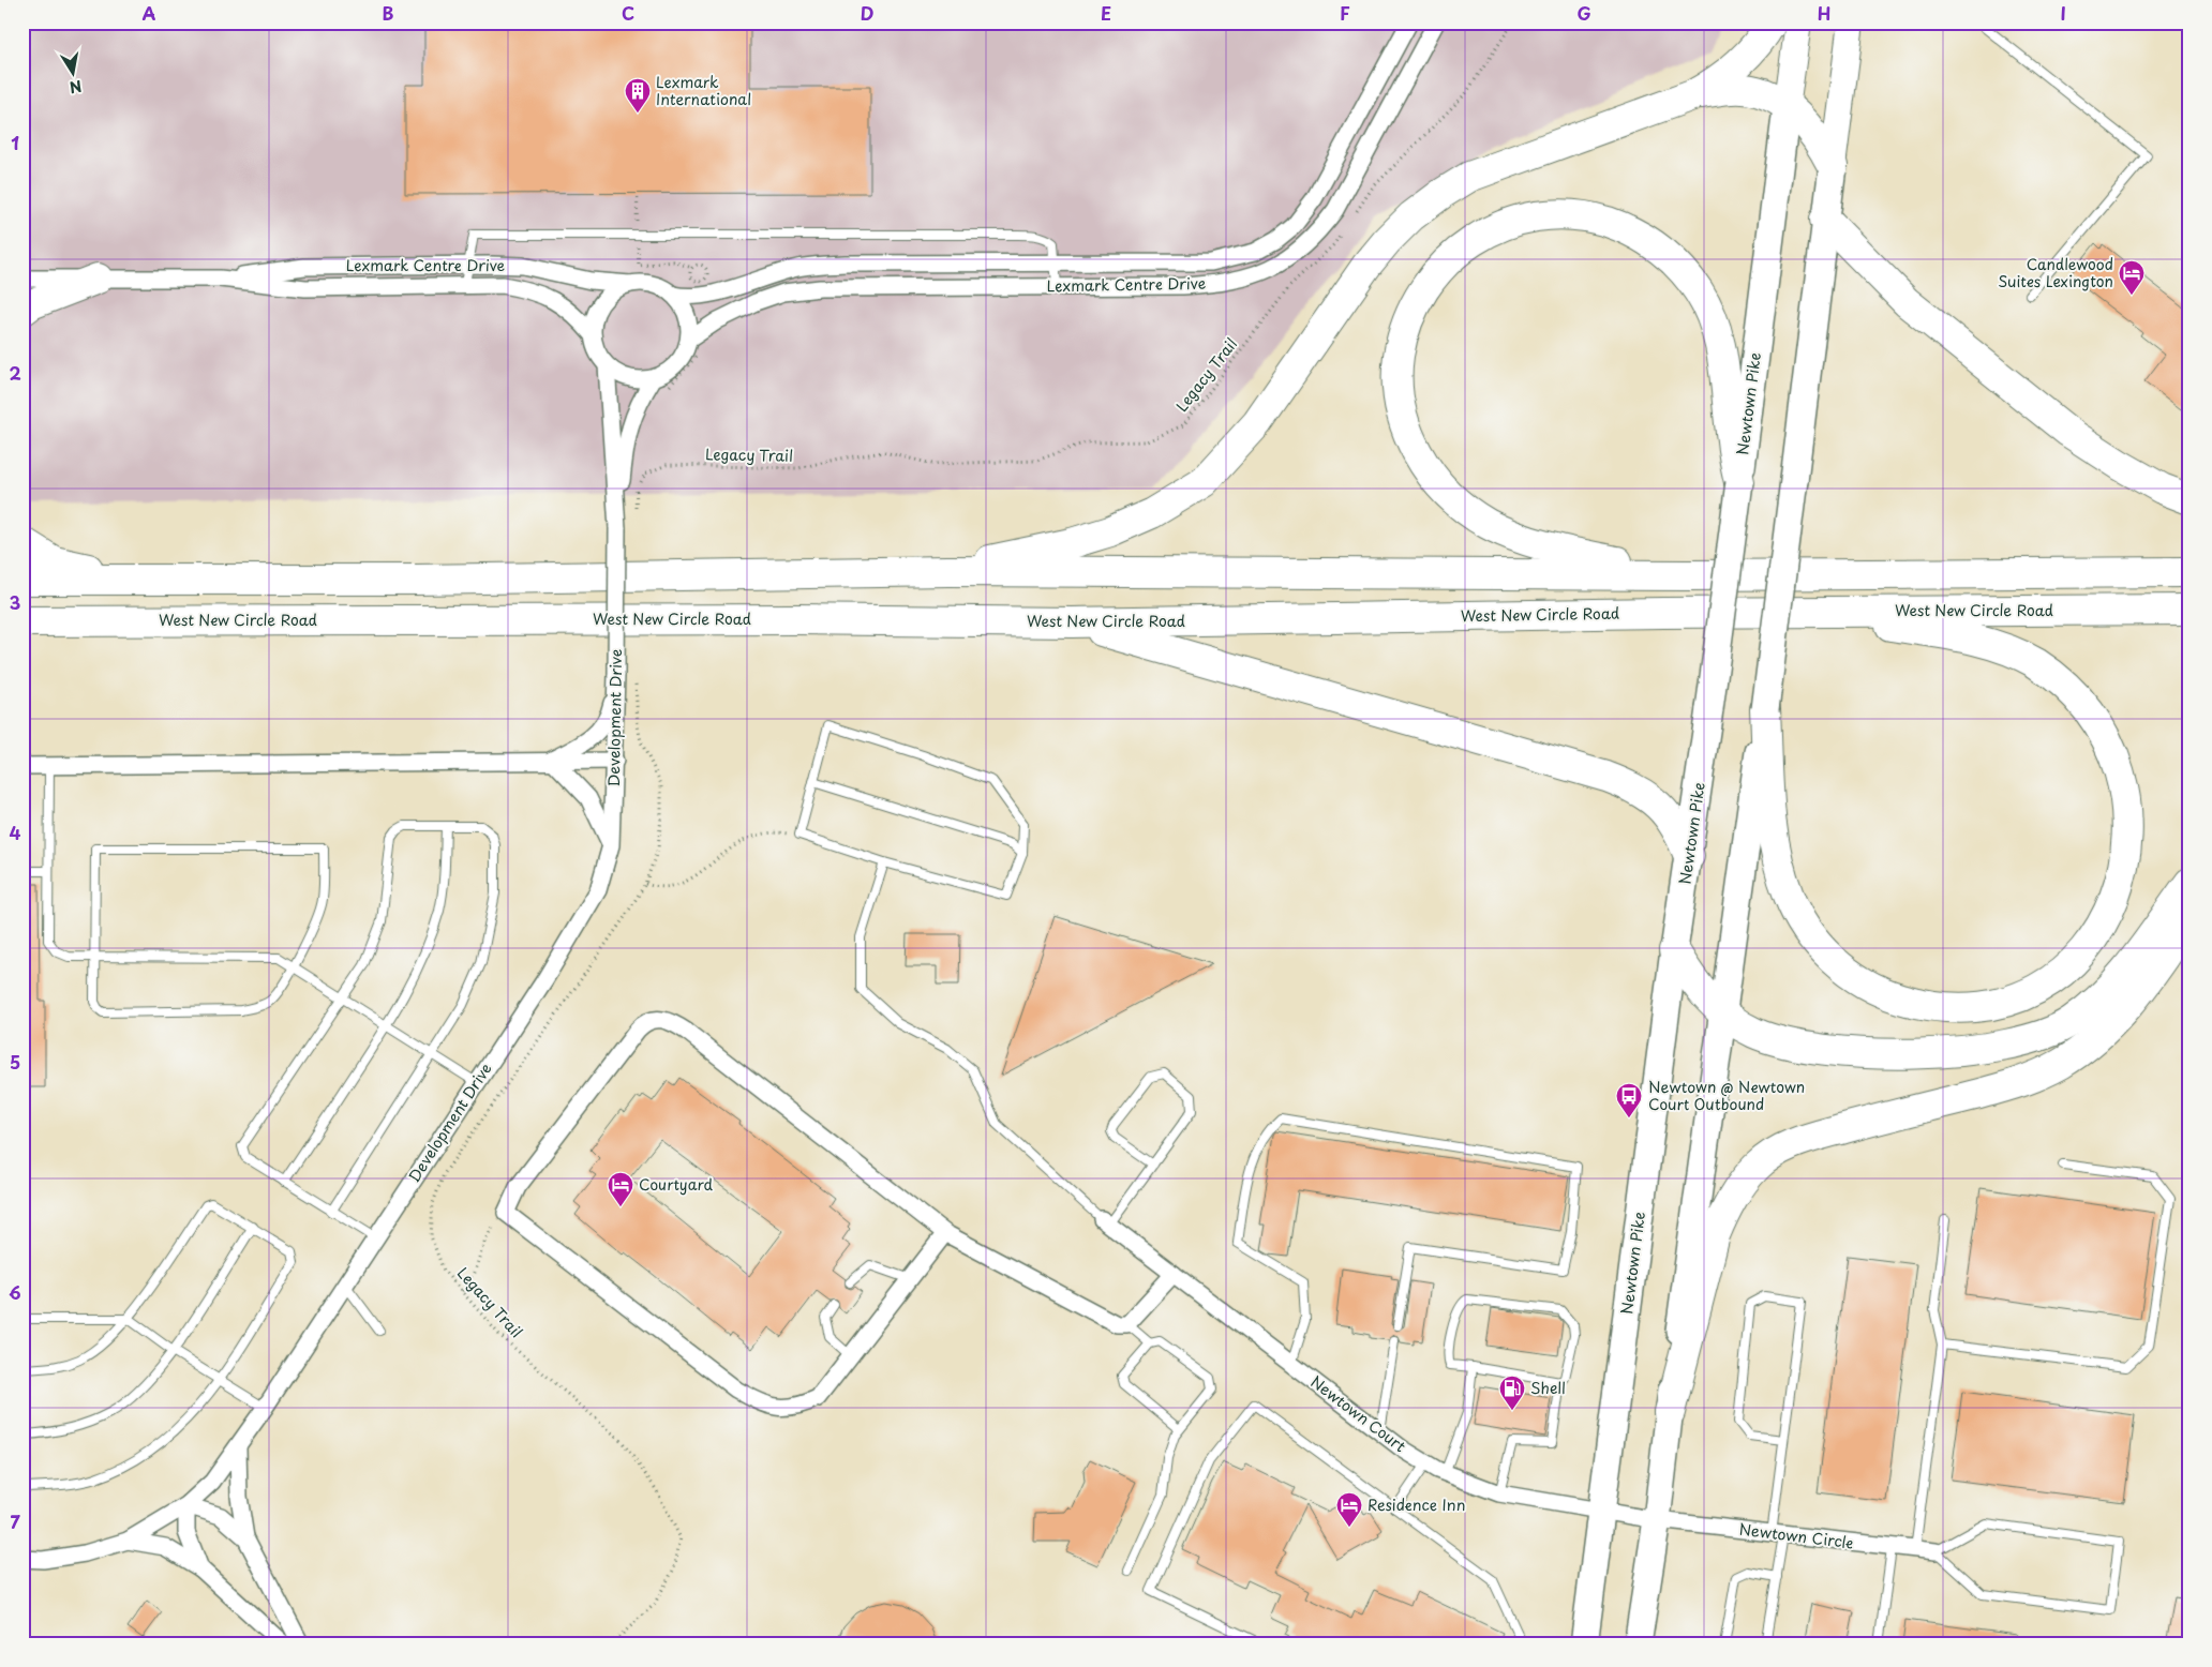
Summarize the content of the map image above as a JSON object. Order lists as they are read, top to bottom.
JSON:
{
  "streets": {
    "highway": ["Newtown Pike", "West New Circle Road"],
    "street": [
      "Lexmark Centre Drive",
      "Development Drive",
      "Newtown Court",
      "Newtown Circle"
    ],
    "path": ["Legacy Trail"]
  },
  "crossings": [
    ["Lexmark Centre Drive", "Development Drive"],
    ["Newtown Pike", "Newtown Court"],
    ["Newtown Court", "Newtown Circle"]
  ],
  "places": {
    "building": ["Lexmark International"],
    "hotel": ["Candlewood Suites Lexington", "Courtyard", "Residence Inn"],
    "bus stop": ["Newtown @ Newtown Court Outbound"],
    "fuel station": ["Shell"]
  },
  "north": "bottom",
  "grid": {
    "columns": [
      "A",
      "B",
      "C",
      "D",
      "E",
      "F",
      "G",
      "H",
      "I"
    ],
    "rows": [
      "1",
      "2",
      "3",
      "4",
      "5",
      "6",
      "7"
    ]
  }
}
